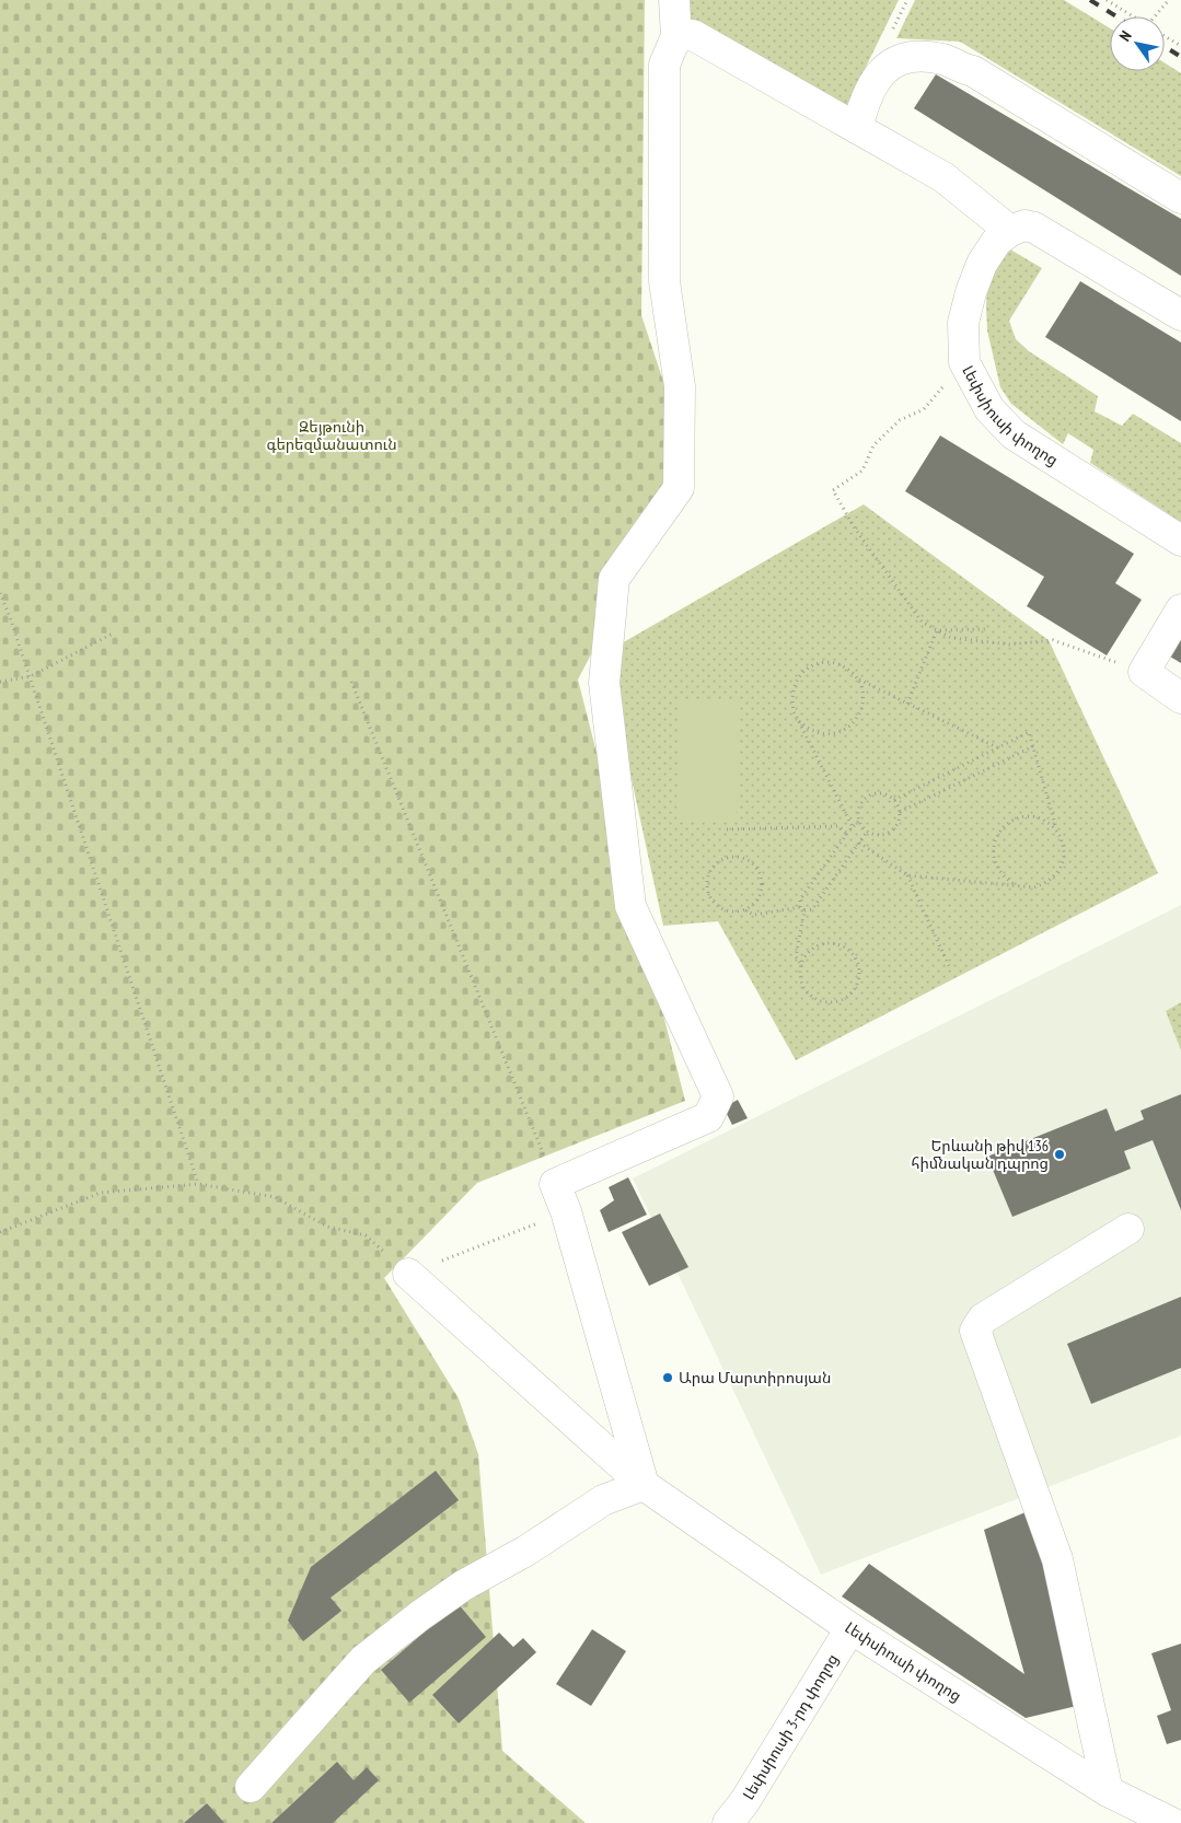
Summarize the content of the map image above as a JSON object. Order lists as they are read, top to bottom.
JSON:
{
  "streets": {
    "street": ["Լեփսիուսի փողոց", "Լեփսիուսի 3-րդ փողոց"]
  },
  "crossings": [
    ["Լեփսիուսի փողոց", "Լեփսիուսի 3-րդ փողոց"]
  ],
  "parks": ["Զեյթունի գերեզմանատուն"],
  "places": ["Երևանի թիվ 136 հիմնական դպրոց", "Արա Մարտիրոսյան"],
  "north": "top left"
}
